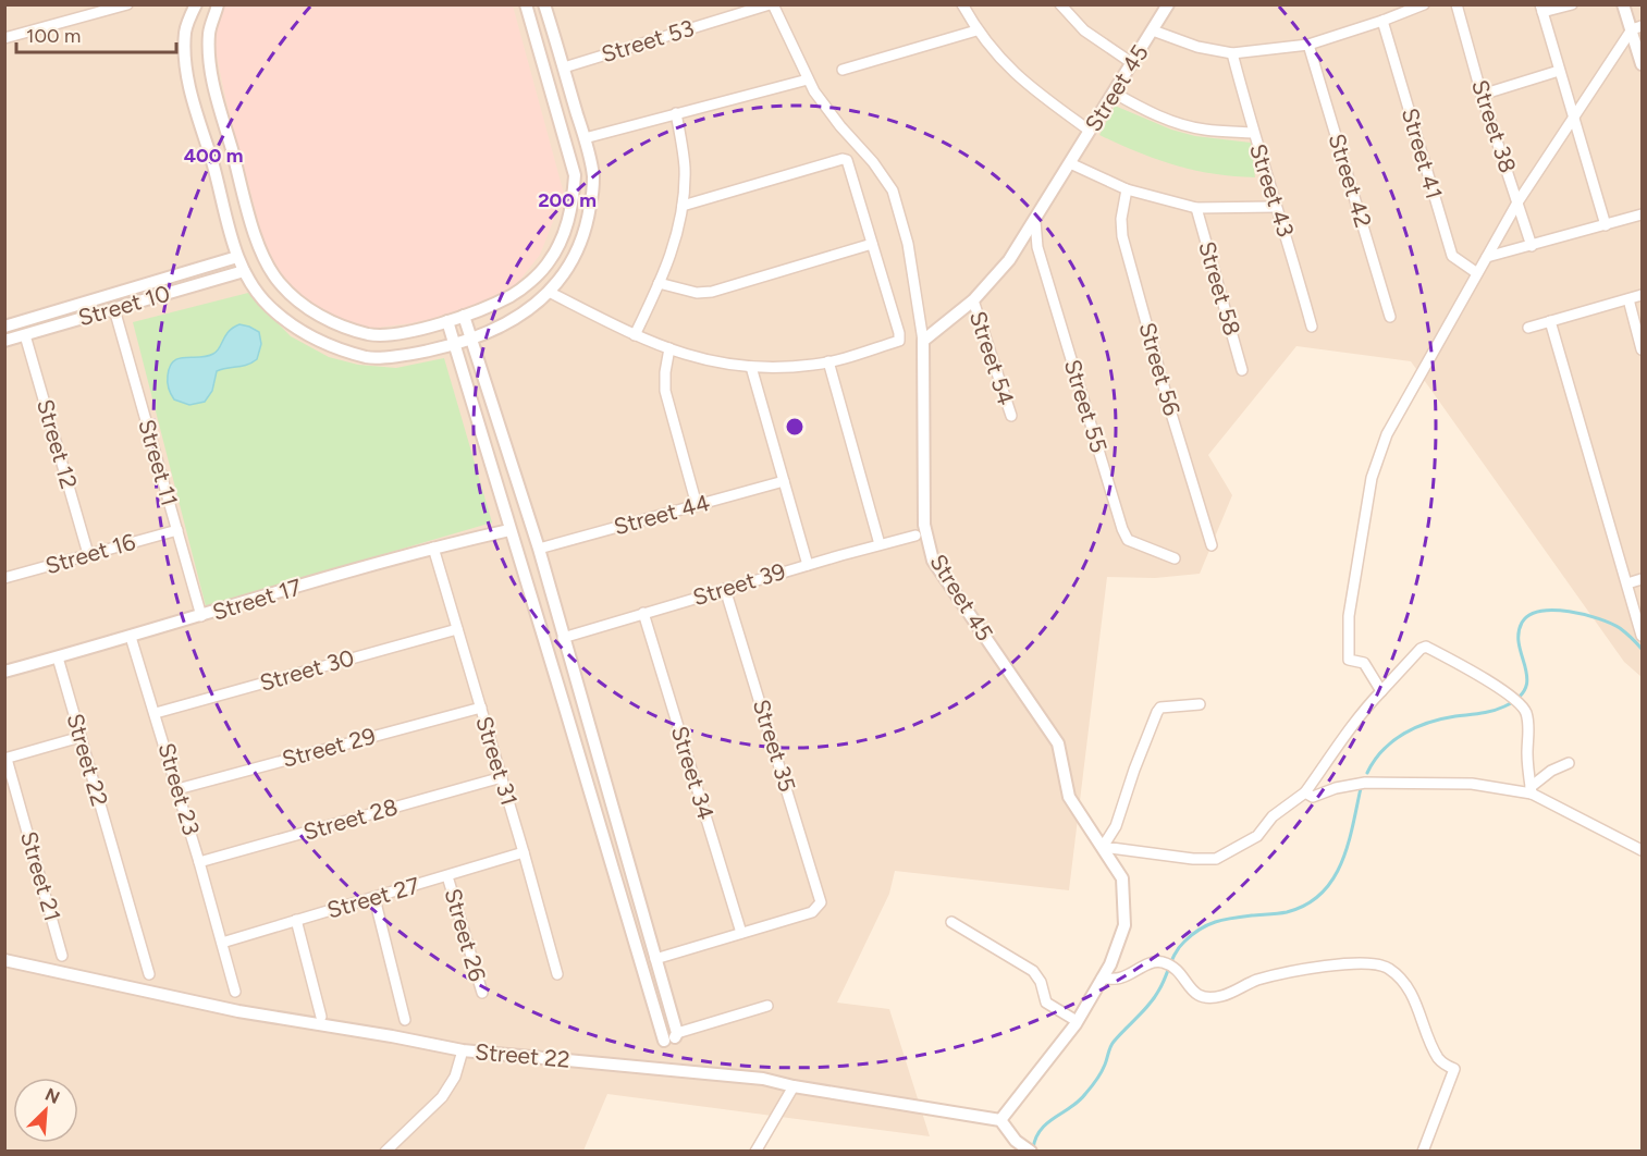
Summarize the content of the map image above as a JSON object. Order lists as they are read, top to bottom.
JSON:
{
  "streets": {
    "street": [
      "Street 53",
      "Street 45",
      "Street 38",
      "Street 41",
      "Street 42",
      "Street 43",
      "Street 58",
      "Street 10",
      "Street 54",
      "Street 56",
      "Street 55",
      "Street 12",
      "Street 11",
      "Street 44",
      "Street 16",
      "Street 39",
      "Street 17",
      "Street 30",
      "Street 35",
      "Street 29",
      "Street 22",
      "Street 31",
      "Street 34",
      "Street 23",
      "Street 28",
      "Street 21",
      "Street 27",
      "Street 26"
    ]
  },
  "crossings": [
    ["Street 45", "Street 54"],
    ["Street 45", "Street 55"],
    ["Street 45", "Street 22"],
    ["Street 10", "Street 12"],
    ["Street 10", "Street 11"],
    ["Street 12", "Street 16"],
    ["Street 11", "Street 16"],
    ["Street 11", "Street 17"],
    ["Street 39", "Street 35"],
    ["Street 39", "Street 34"],
    ["Street 17", "Street 22"],
    ["Street 17", "Street 31"],
    ["Street 17", "Street 23"],
    ["Street 30", "Street 31"],
    ["Street 30", "Street 23"],
    ["Street 35", "Street 34"],
    ["Street 29", "Street 31"],
    ["Street 29", "Street 23"],
    ["Street 31", "Street 28"],
    ["Street 31", "Street 27"],
    ["Street 23", "Street 28"],
    ["Street 23", "Street 27"],
    ["Street 27", "Street 26"]
  ],
  "scale_bar": "100 m",
  "north": "top right",
  "rings": ["400 m", "200 m"]
}
